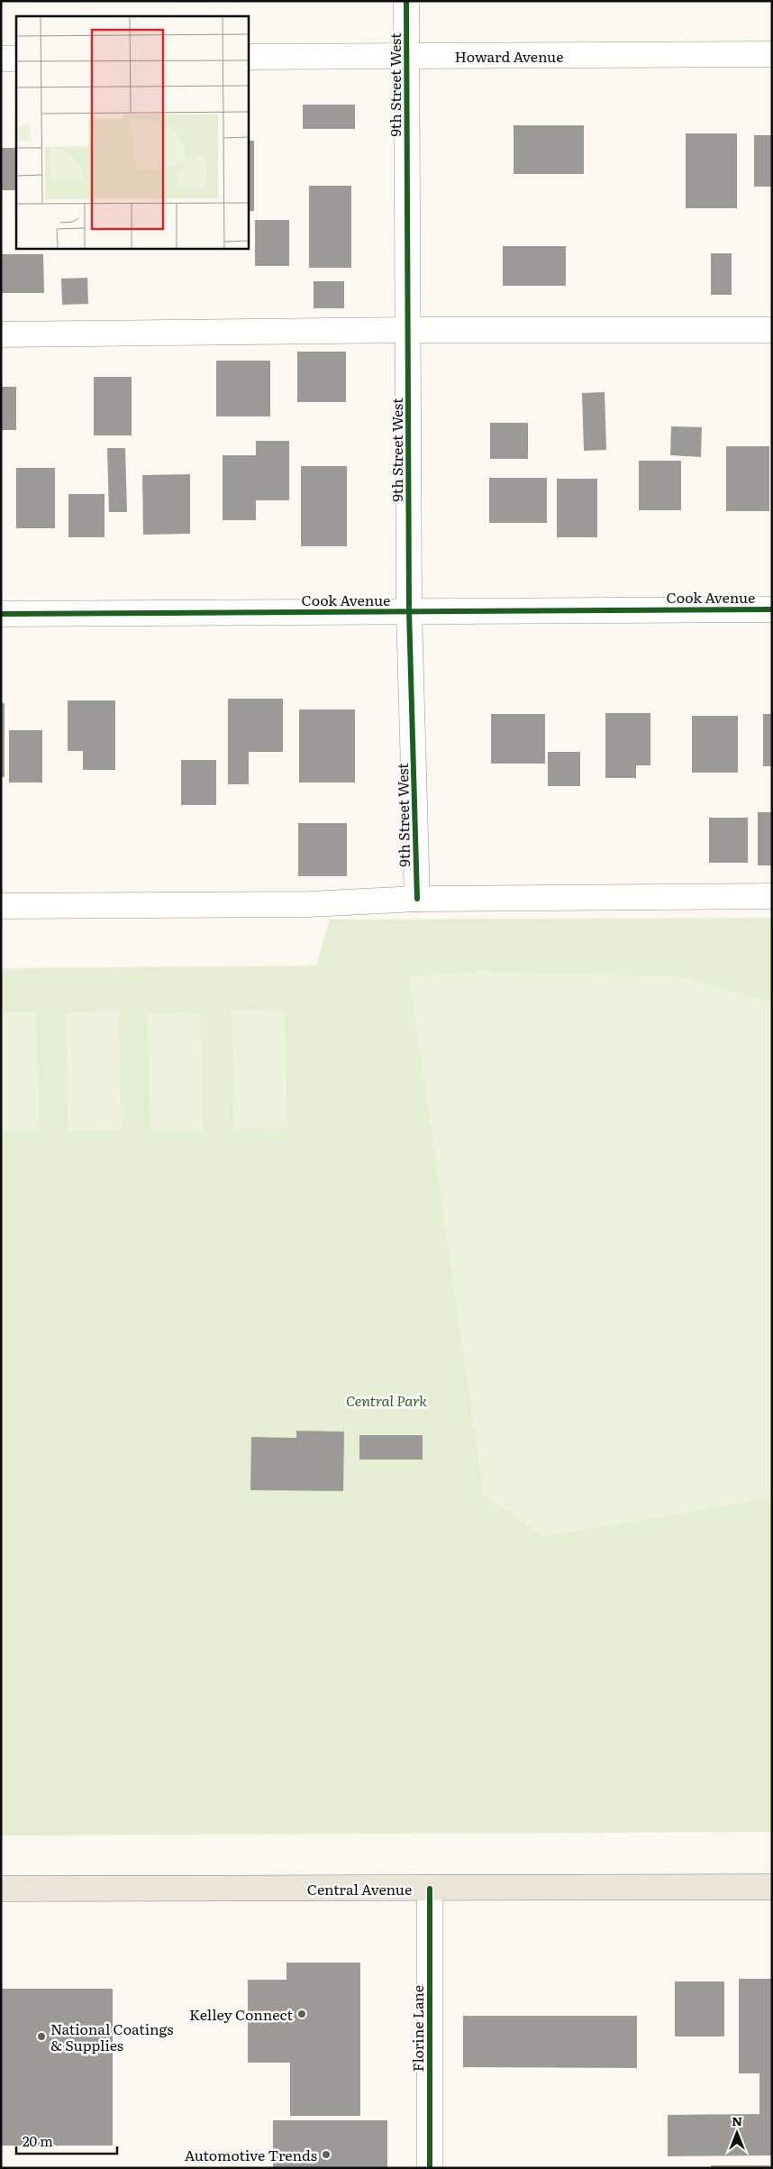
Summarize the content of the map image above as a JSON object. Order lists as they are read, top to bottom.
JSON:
{
  "streets": {
    "main road": ["Central Avenue"],
    "street": [
      "Howard Avenue",
      "9th Street West",
      "Cook Avenue",
      "Florine Lane"
    ]
  },
  "crossings": [
    ["Howard Avenue", "9th Street West"],
    ["9th Street West", "Cook Avenue"],
    ["Central Avenue", "Florine Lane"]
  ],
  "parks": ["Central Park"],
  "places": ["Kelley Connect", "National Coatings & Supplies", "Automotive Trends"],
  "scale_bar": "20 m",
  "north": "top"
}
